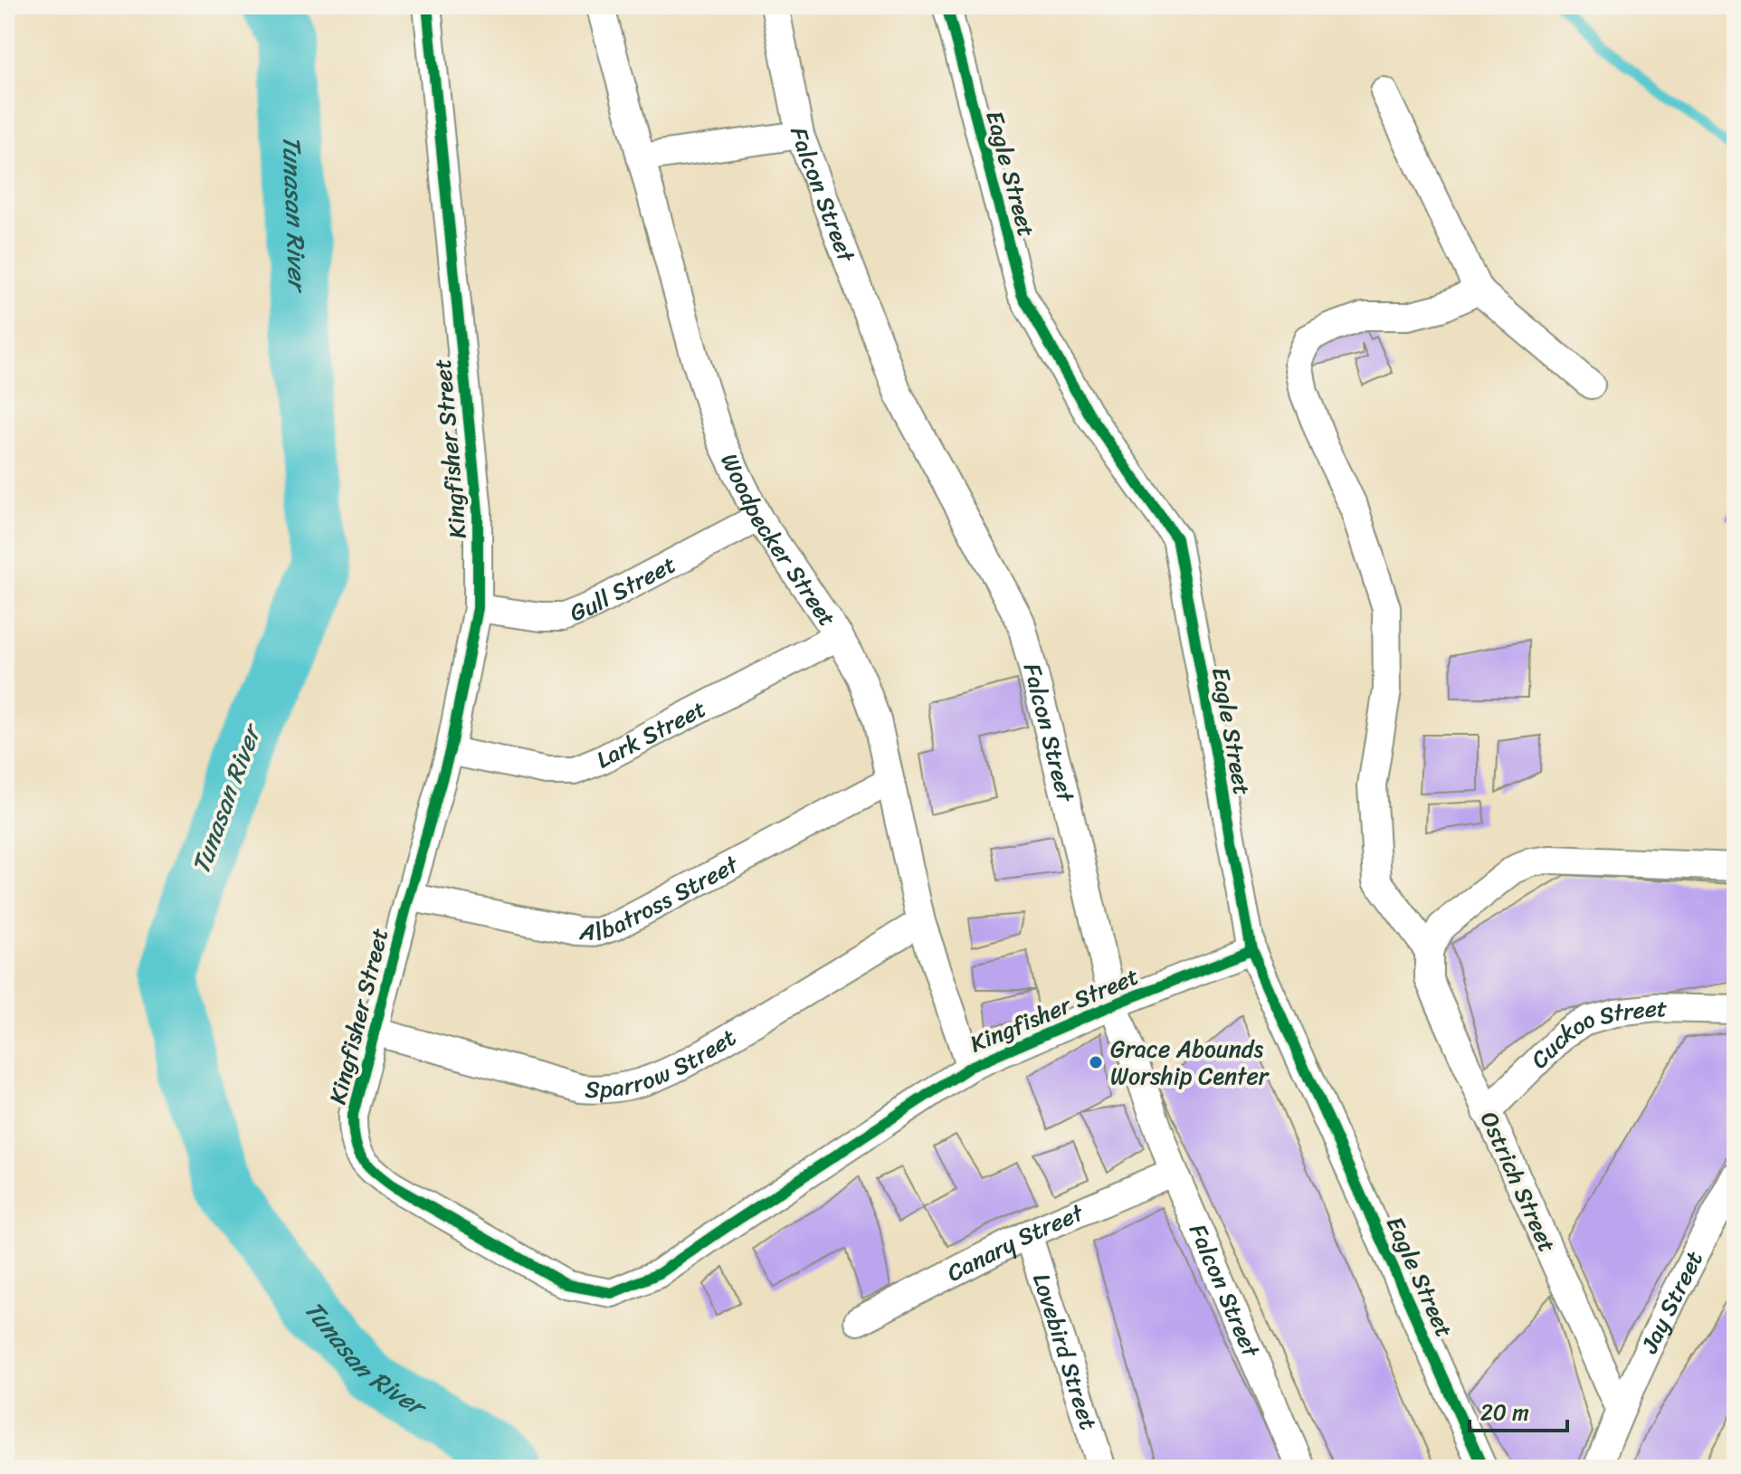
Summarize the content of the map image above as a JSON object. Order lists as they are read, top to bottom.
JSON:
{
  "streets": {
    "street": [
      "Eagle Street",
      "Falcon Street",
      "Kingfisher Street",
      "Woodpecker Street",
      "Gull Street",
      "Lark Street",
      "Albatross Street",
      "Cuckoo Street",
      "Sparrow Street",
      "Ostrich Street",
      "Canary Street",
      "Jay Street",
      "Lovebird Street"
    ]
  },
  "crossings": [
    ["Eagle Street", "Kingfisher Street"],
    ["Falcon Street", "Kingfisher Street"],
    ["Falcon Street", "Canary Street"],
    ["Kingfisher Street", "Woodpecker Street"],
    ["Kingfisher Street", "Gull Street"],
    ["Kingfisher Street", "Lark Street"],
    ["Kingfisher Street", "Albatross Street"],
    ["Kingfisher Street", "Sparrow Street"],
    ["Woodpecker Street", "Gull Street"],
    ["Woodpecker Street", "Lark Street"],
    ["Woodpecker Street", "Albatross Street"],
    ["Woodpecker Street", "Sparrow Street"],
    ["Cuckoo Street", "Ostrich Street"],
    ["Ostrich Street", "Jay Street"],
    ["Canary Street", "Lovebird Street"]
  ],
  "water": ["Tunasan River"],
  "places": ["Grace Abounds Worship Center"],
  "scale_bar": "20 m"
}
